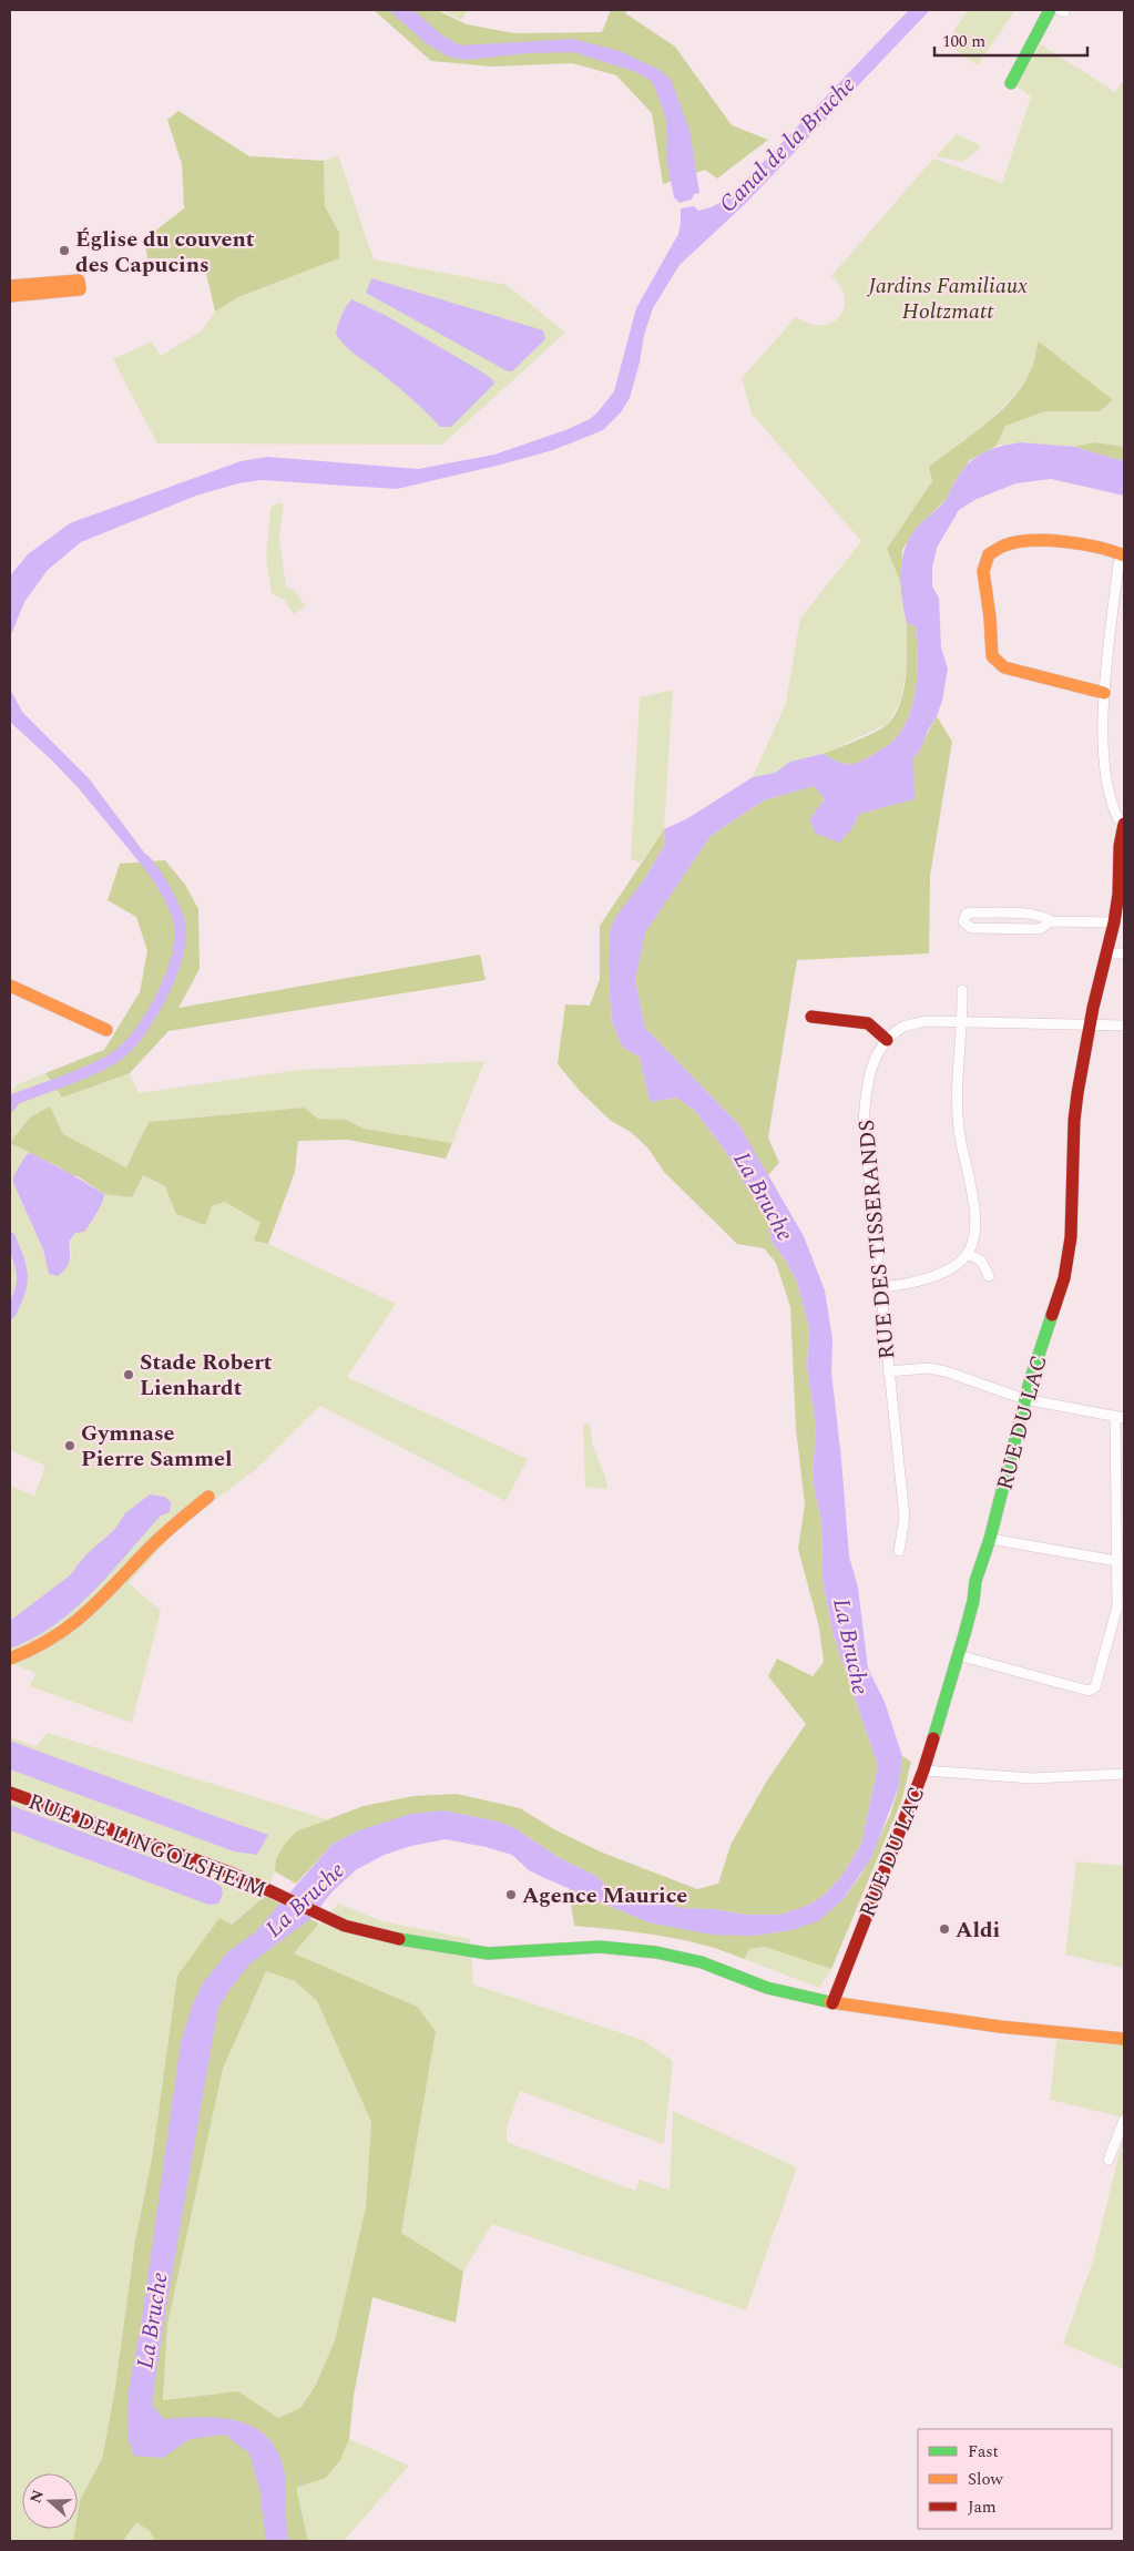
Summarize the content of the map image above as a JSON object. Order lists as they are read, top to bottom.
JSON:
{
  "streets": {
    "street": ["RUE DES TISSERANDS", "RUE DU LAC", "RUE DE LINGOLSHEIM"]
  },
  "crossings": [
    ["RUE DES TISSERANDS", "RUE DU LAC"],
    ["RUE DU LAC", "RUE DE LINGOLSHEIM"]
  ],
  "water": ["Canal de la Bruche", "La Bruche"],
  "parks": ["Jardins Familiaux Holtzmatt"],
  "places": [
    "Église du couvent des Capucins",
    "Stade Robert Lienhardt",
    "Gymnase Pierre Sammel",
    "Agence Maurice",
    "Aldi"
  ],
  "legend": ["Fast", "Slow", "Jam"],
  "scale_bar": "100 m",
  "north": "left"
}
